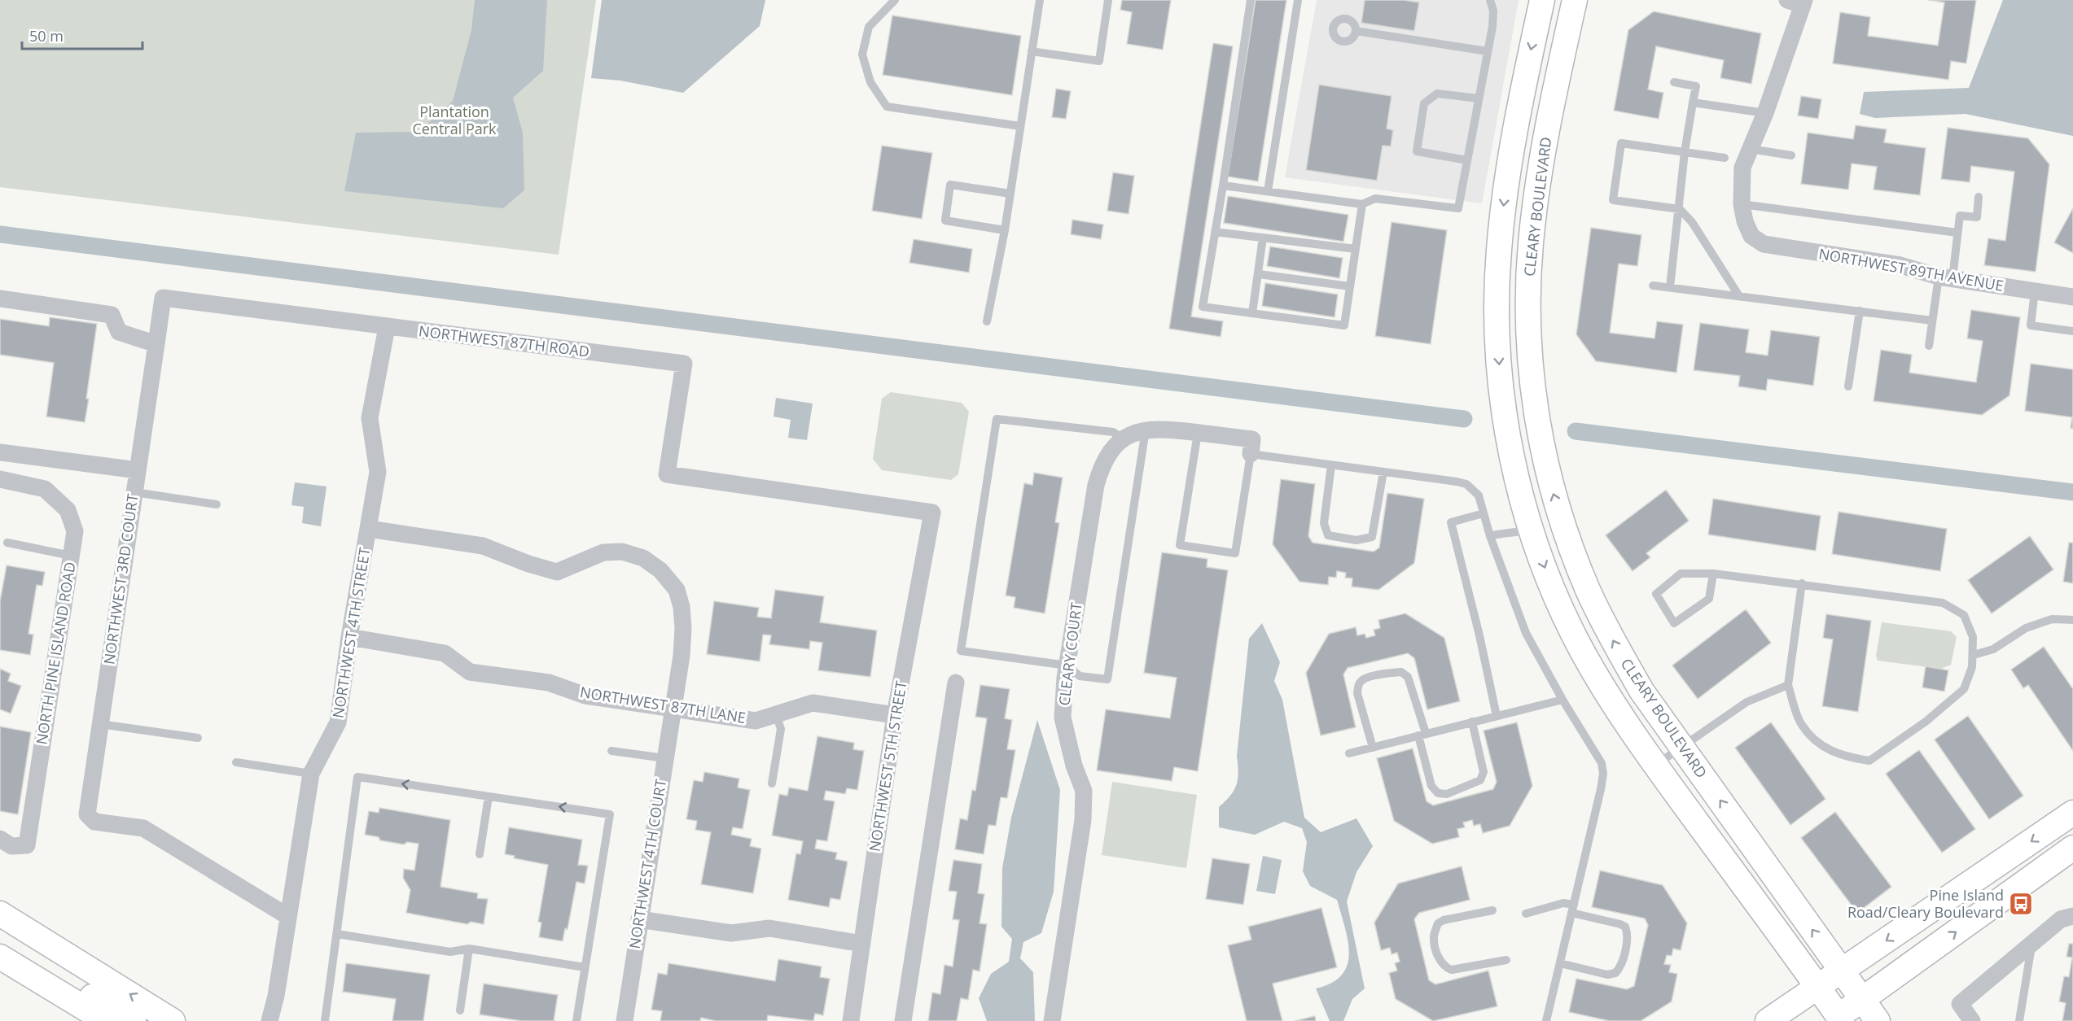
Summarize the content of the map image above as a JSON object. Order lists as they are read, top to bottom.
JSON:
{
  "streets": {
    "street": [
      "CLEARY BOULEVARD",
      "NORTHWEST 89TH AVENUE",
      "NORTHWEST 87TH ROAD",
      "NORTHWEST 3RD COURT",
      "NORTHWEST 4TH STREET",
      "NORTH PINE ISLAND ROAD",
      "CLEARY COURT",
      "NORTHWEST 87TH LANE",
      "NORTHWEST 5TH STREET",
      "NORTHWEST 4TH COURT"
    ]
  },
  "crossings": [
    ["NORTHWEST 87TH ROAD", "NORTHWEST 3RD COURT"],
    ["NORTHWEST 87TH ROAD", "NORTHWEST 4TH STREET"],
    ["NORTHWEST 87TH ROAD", "NORTHWEST 5TH STREET"],
    ["NORTHWEST 3RD COURT", "NORTHWEST 4TH STREET"],
    ["NORTHWEST 4TH STREET", "NORTHWEST 87TH LANE"],
    ["NORTHWEST 4TH STREET", "NORTHWEST 4TH COURT"],
    ["NORTHWEST 87TH LANE", "NORTHWEST 5TH STREET"],
    ["NORTHWEST 87TH LANE", "NORTHWEST 4TH COURT"]
  ],
  "parks": ["Plantation Central Park"],
  "places": {
    "bus stop": ["Pine Island Road/Cleary Boulevard"]
  },
  "scale_bar": "50 m"
}
